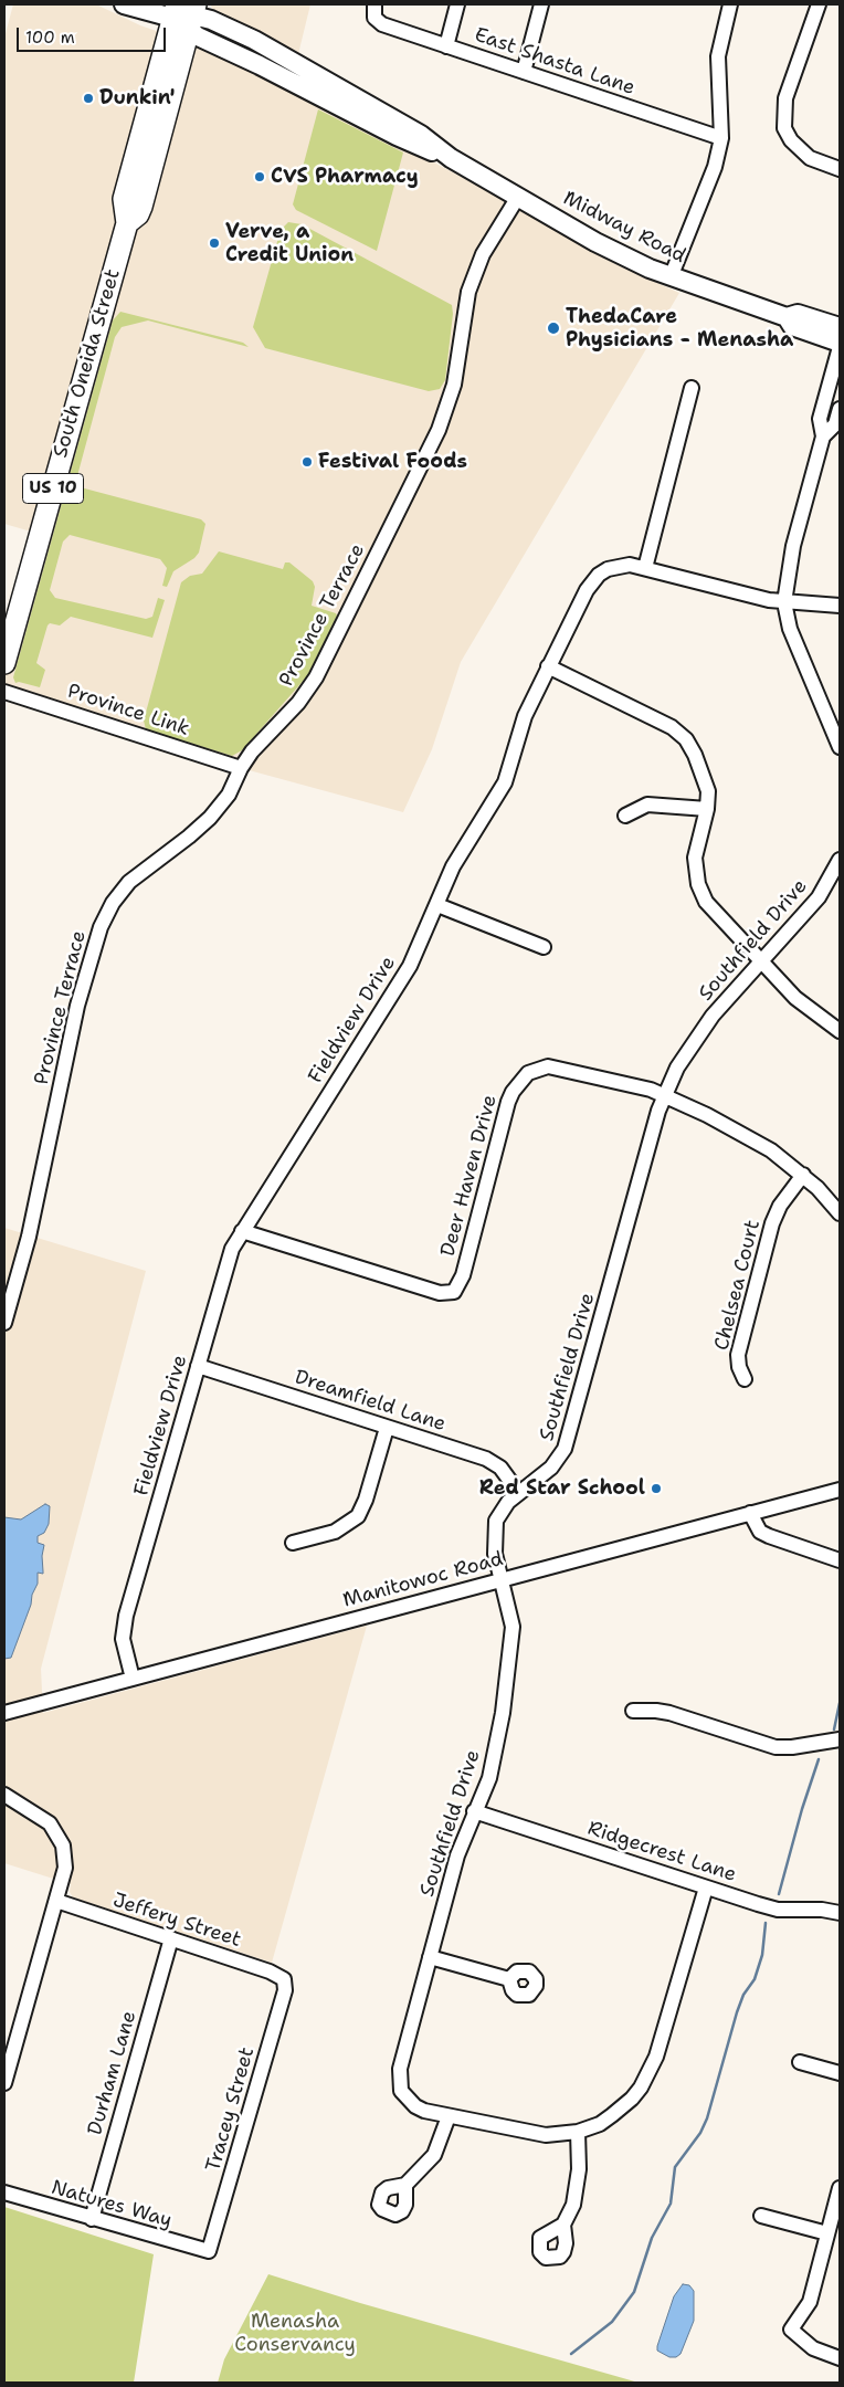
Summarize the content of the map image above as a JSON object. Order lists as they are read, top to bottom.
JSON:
{
  "streets": {
    "highway": ["South Oneida Street", "US 10"],
    "main road": ["Midway Road"],
    "street": [
      "East Shasta Lane",
      "Province Terrace",
      "Province Link",
      "Southfield Drive",
      "Fieldview Drive",
      "Deer Haven Drive",
      "Chelsea Court",
      "Dreamfield Lane",
      "Manitowoc Road",
      "Ridgecrest Lane",
      "Jeffery Street",
      "Durham Lane",
      "Tracey Street",
      "Natures Way"
    ]
  },
  "crossings": [
    ["Midway Road", "South Oneida Street"],
    ["Midway Road", "Province Terrace"],
    ["Province Terrace", "Province Link"],
    ["Southfield Drive", "Deer Haven Drive"],
    ["Southfield Drive", "Dreamfield Lane"],
    ["Southfield Drive", "Manitowoc Road"],
    ["Southfield Drive", "Ridgecrest Lane"],
    ["Fieldview Drive", "Deer Haven Drive"],
    ["Fieldview Drive", "Dreamfield Lane"],
    ["Fieldview Drive", "Manitowoc Road"],
    ["Deer Haven Drive", "Chelsea Court"],
    ["Jeffery Street", "Durham Lane"],
    ["Jeffery Street", "Tracey Street"],
    ["Durham Lane", "Natures Way"],
    ["Tracey Street", "Natures Way"]
  ],
  "parks": ["Menasha Conservancy"],
  "places": [
    "Dunkin'",
    "CVS Pharmacy",
    "Verve, a Credit Union",
    "ThedaCare Physicians - Menasha",
    "Festival Foods",
    "Red Star School"
  ],
  "scale_bar": "100 m"
}
